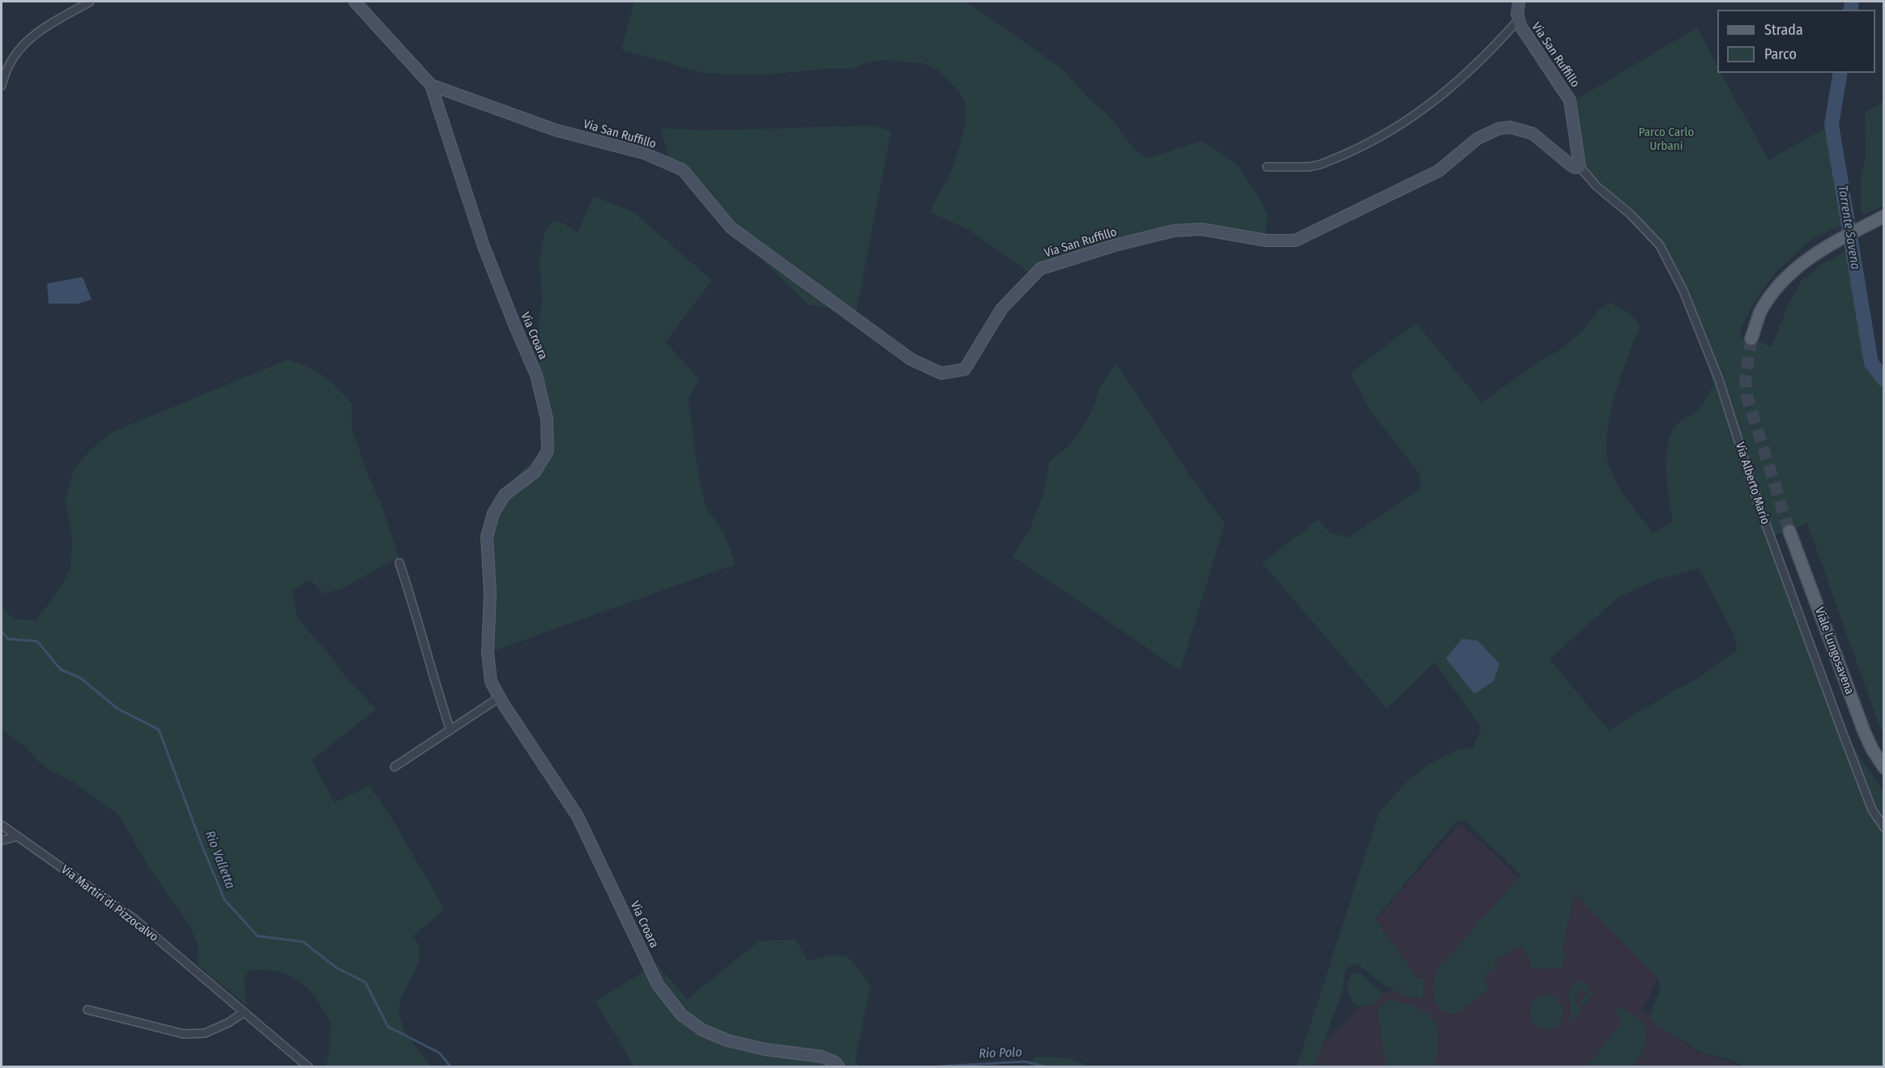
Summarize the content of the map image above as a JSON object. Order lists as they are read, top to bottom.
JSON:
{
  "streets": {
    "main road": ["Viale Lungosavena"],
    "street": [
      "Via San Ruffillo",
      "Via Croara",
      "Via Alberto Mario",
      "Via Martiri di Pizzocalvo"
    ]
  },
  "crossings": [
    ["Via San Ruffillo", "Via Croara"],
    ["Via San Ruffillo", "Via Alberto Mario"]
  ],
  "water": ["Torrente Savena", "Rio Valletta", "Rio Polo"],
  "parks": ["Parco Carlo Urbani"],
  "legend": ["Strada", "Parco"]
}
